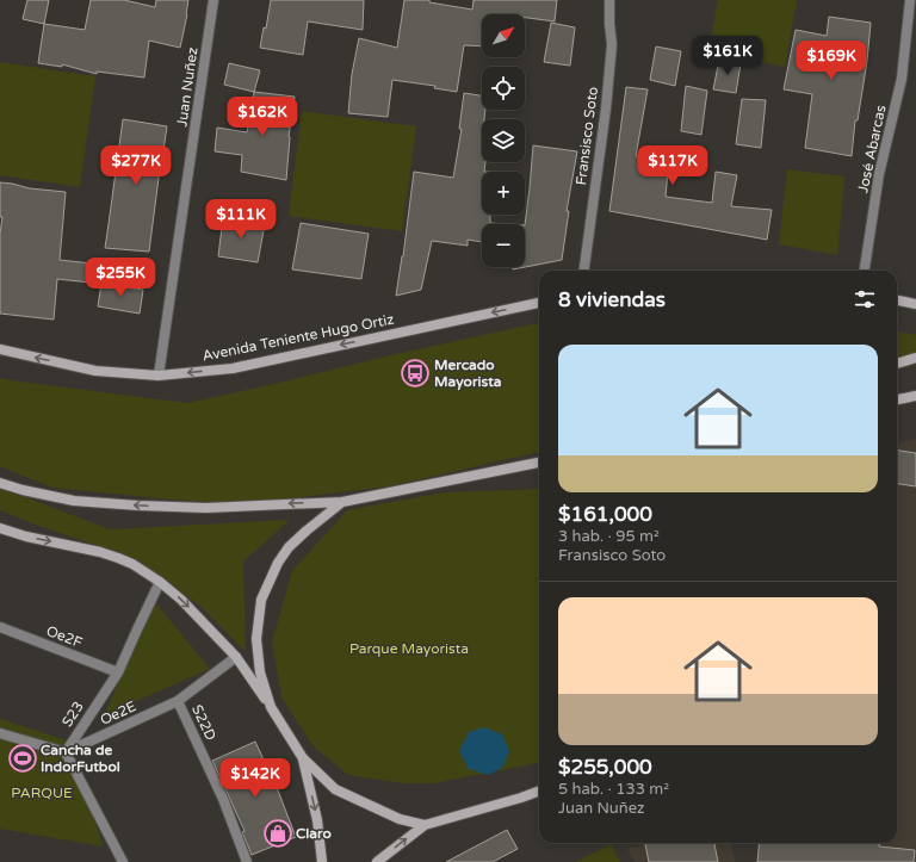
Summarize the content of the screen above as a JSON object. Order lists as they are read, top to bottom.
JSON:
{
  "streets": {
    "main road": ["Avenida Teniente Hugo Ortiz"],
    "street": [
      "Juan Nuñez",
      "Fransisco Soto",
      "José Abarcas",
      "Oe2F",
      "Oe2E",
      "S23",
      "S22D"
    ]
  },
  "crossings": [
    ["Juan Nuñez", "Avenida Teniente Hugo Ortiz"],
    ["Oe2F", "S23"],
    ["Oe2E", "S23"],
    ["Oe2E", "S22D"]
  ],
  "one_way": ["Avenida Teniente Hugo Ortiz"],
  "parks": ["Parque Mayorista", "PARQUE"],
  "places": {
    "bus stop": ["Mercado Mayorista"],
    "sports": ["Cancha de IndorFutbol"],
    "shop": ["Claro"]
  },
  "north": "top right",
  "page": {
    "map_buttons": ["+", "−"],
    "price": [
      "$161K",
      "$169K",
      "$162K",
      "$277K",
      "$117K",
      "$111K",
      "$255K",
      "$142K"
    ],
    "heading": "8 viviendas",
    "list": [
      {
        "name": "$161,000",
        "note": "3 hab. · 95 m² · Fransisco Soto"
      },
      {
        "name": "$255,000",
        "note": "5 hab. · 133 m² · Juan Nuñez"
      }
    ]
  }
}
